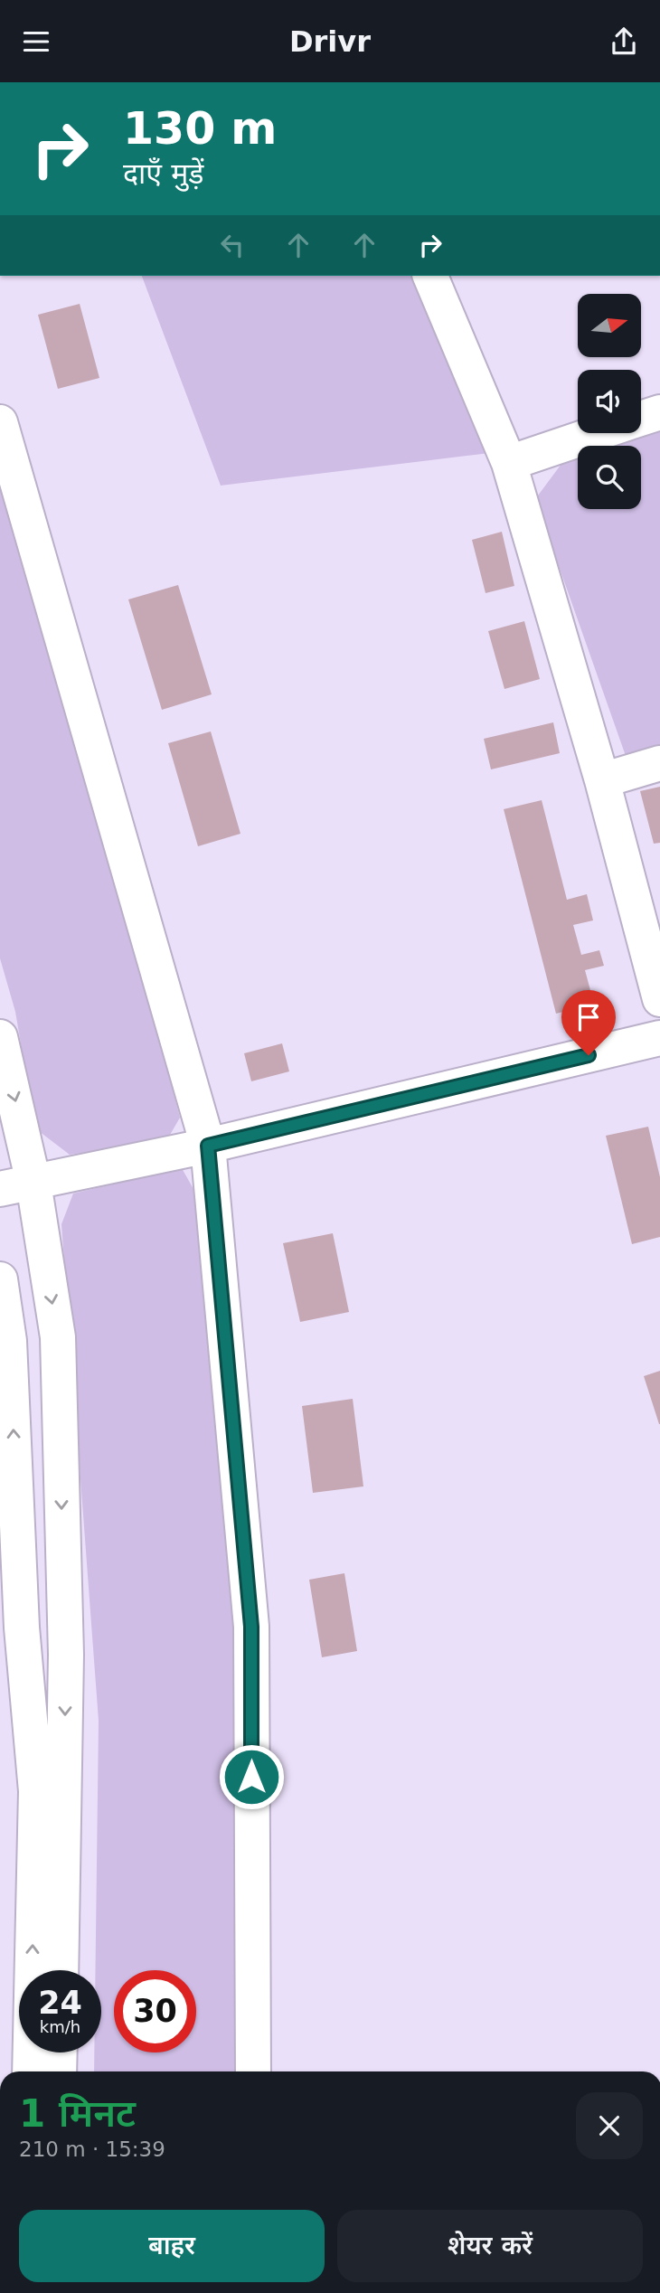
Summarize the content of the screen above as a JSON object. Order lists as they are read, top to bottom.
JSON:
{
  "north": "right",
  "page": {
    "header": "Drivr",
    "turn": ["130 m", "दाएँ मुड़ें"],
    "speed": "24 km/h",
    "limit": "30",
    "heading": ["1 मिनट", "210 m · 15:39"],
    "buttons": ["बाहर", "शेयर करें"]
  }
}
